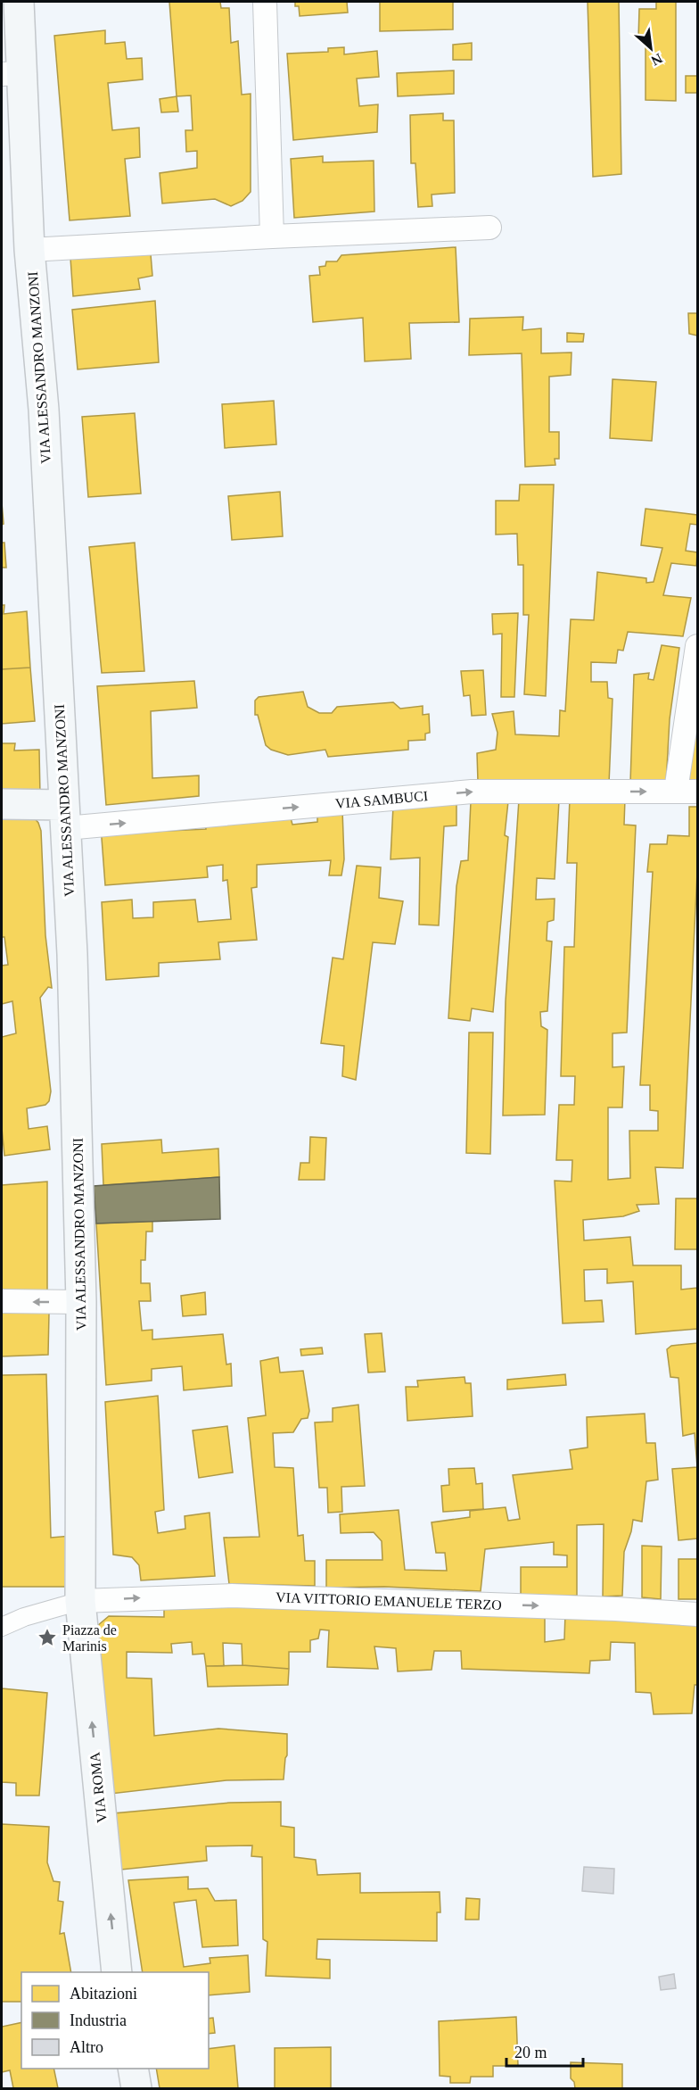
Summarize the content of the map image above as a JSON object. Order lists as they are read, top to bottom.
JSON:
{
  "streets": {
    "main road": ["VIA ALESSANDRO MANZONI", "VIA ROMA"],
    "street": ["VIA SAMBUCI", "VIA VITTORIO EMANUELE TERZO"]
  },
  "crossings": [
    ["VIA ALESSANDRO MANZONI", "VIA SAMBUCI"],
    ["VIA ALESSANDRO MANZONI", "VIA VITTORIO EMANUELE TERZO"],
    ["VIA ALESSANDRO MANZONI", "VIA ROMA"],
    ["VIA VITTORIO EMANUELE TERZO", "VIA ROMA"]
  ],
  "one_way": ["VIA SAMBUCI", "VIA VITTORIO EMANUELE TERZO", "VIA ROMA"],
  "places": {
    "place": ["Piazza de Marinis"]
  },
  "legend": ["Abitazioni", "Industria", "Altro"],
  "scale_bar": "20 m",
  "north": "bottom right"
}
